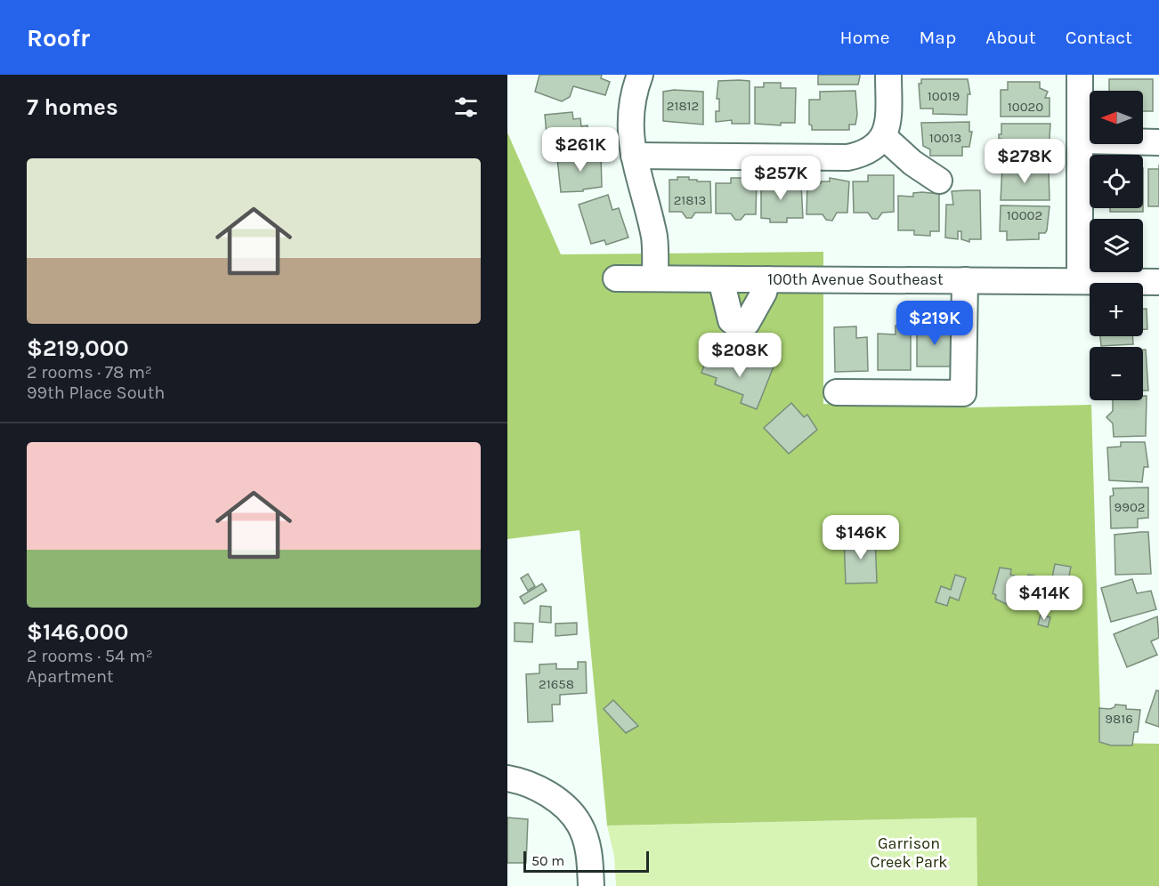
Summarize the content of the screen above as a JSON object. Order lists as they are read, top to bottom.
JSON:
{
  "streets": {
    "street": ["100th Avenue Southeast"]
  },
  "parks": ["Garrison Creek Park"],
  "house_numbers": [
    "10019",
    "21812",
    "10020",
    "10013",
    "21813",
    "10002",
    "9902",
    "21658",
    "9816"
  ],
  "scale_bar": "50 m",
  "north": "left",
  "page": {
    "header": "Roofr",
    "nav": [
      "Home",
      "Map",
      "About",
      "Contact"
    ],
    "heading": "7 homes",
    "map_buttons": ["+", "−"],
    "price": [
      "$261K",
      "$278K",
      "$257K",
      "$219K",
      "$208K",
      "$146K",
      "$414K"
    ],
    "list": [
      {
        "name": "$219,000",
        "note": "2 rooms · 78 m² · 99th Place South"
      },
      {
        "name": "$146,000",
        "note": "2 rooms · 54 m² · Apartment"
      }
    ],
    "scale": "50 m"
  }
}
